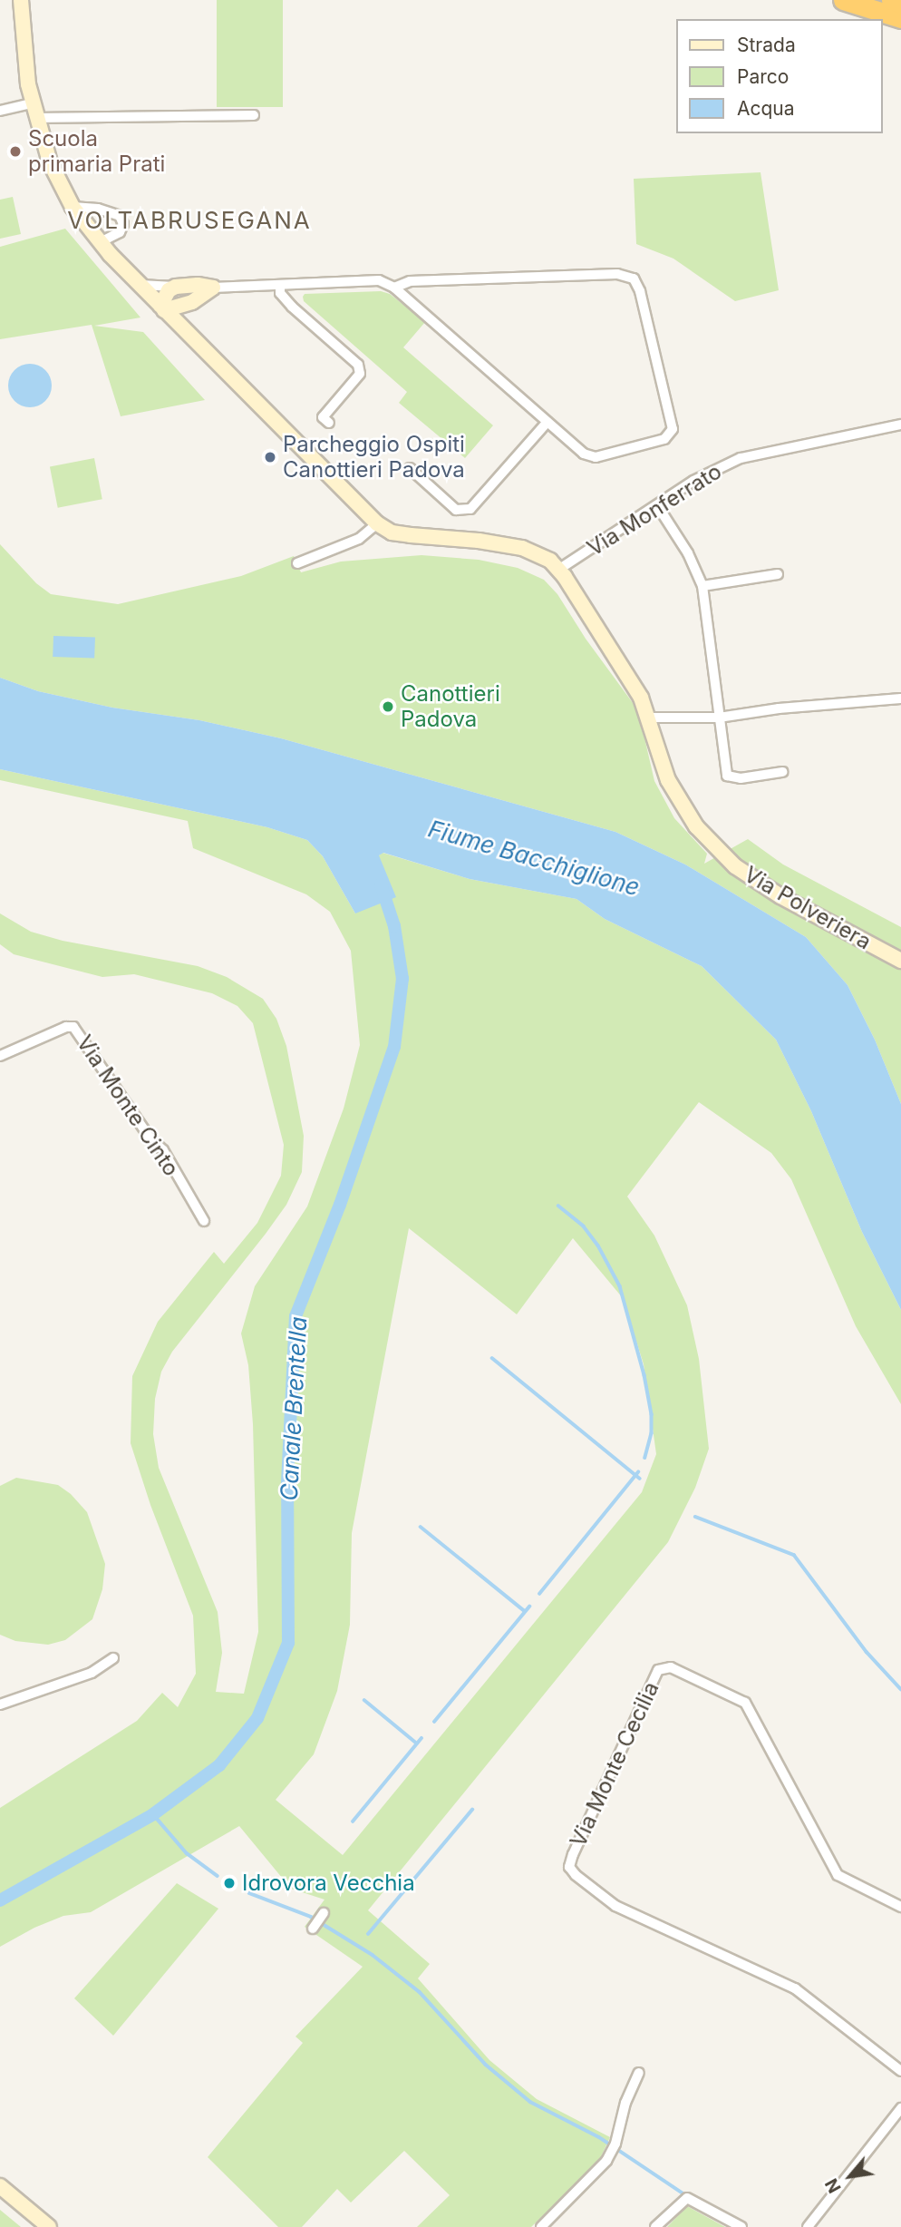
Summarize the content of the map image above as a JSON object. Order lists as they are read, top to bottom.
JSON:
{
  "streets": {
    "street": [
      "Via Monferrato",
      "Via Polveriera",
      "Via Monte Cinto",
      "Via Monte Cecilia"
    ]
  },
  "crossings": [
    ["Via Monferrato", "Via Polveriera"]
  ],
  "districts": ["VOLTABRUSEGANA"],
  "water": ["Fiume Bacchiglione", "Canale Brentella"],
  "places": [
    "Scuola primaria Prati",
    "Parcheggio Ospiti Canottieri Padova",
    "Canottieri Padova",
    "Idrovora Vecchia"
  ],
  "legend": ["Strada", "Parco", "Acqua"],
  "north": "bottom left"
}
